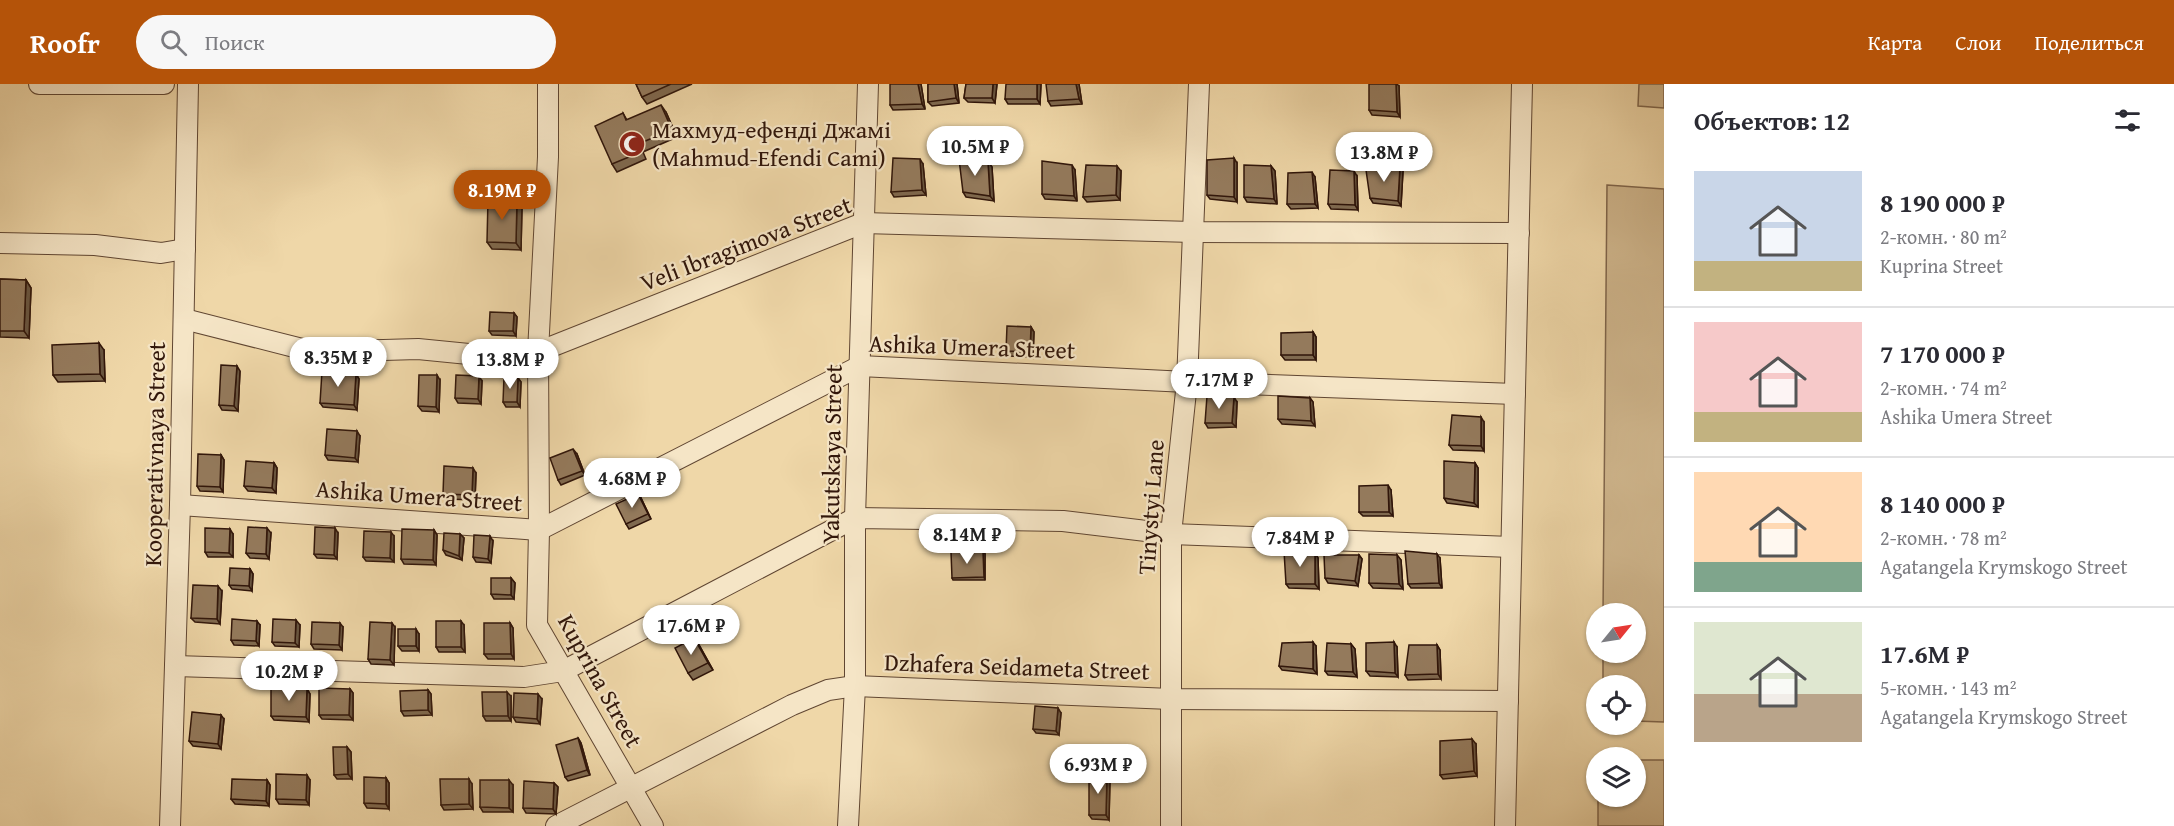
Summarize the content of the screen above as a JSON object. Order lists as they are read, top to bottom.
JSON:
{
  "streets": {
    "street": [
      "Veli Ibragimova Street",
      "Ashika Umera Street",
      "Kooperativnaya Street",
      "Yakutskaya Street",
      "Tinystyi Lane",
      "Dzhafera Seidameta Street",
      "Kuprina Street"
    ]
  },
  "crossings": [
    ["Veli Ibragimova Street", "Kooperativnaya Street"],
    ["Veli Ibragimova Street", "Yakutskaya Street"],
    ["Veli Ibragimova Street", "Tinystyi Lane"],
    ["Veli Ibragimova Street", "Kuprina Street"],
    ["Ashika Umera Street", "Kooperativnaya Street"],
    ["Ashika Umera Street", "Yakutskaya Street"],
    ["Ashika Umera Street", "Tinystyi Lane"],
    ["Ashika Umera Street", "Kuprina Street"],
    ["Yakutskaya Street", "Dzhafera Seidameta Street"],
    ["Tinystyi Lane", "Dzhafera Seidameta Street"],
    ["Dzhafera Seidameta Street", "Kuprina Street"]
  ],
  "places": {
    "mosque": ["Махмуд-ефенді Джамі (Mahmud-Efendi Cami)"]
  },
  "north": "top right",
  "page": {
    "header": "Roofr",
    "search": "Поиск",
    "nav": ["Карта", "Слои", "Поделиться"],
    "heading": "Объектов: 12",
    "price": [
      "10.5M ₽",
      "13.8M ₽",
      "8.19M ₽",
      "8.35M ₽",
      "13.8M ₽",
      "7.17M ₽",
      "4.68M ₽",
      "8.14M ₽",
      "7.84M ₽",
      "17.6M ₽",
      "10.2M ₽",
      "6.93M ₽"
    ],
    "list": [
      {
        "name": "8 190 000 ₽",
        "note": "2-комн. · 80 m² · Kuprina Street"
      },
      {
        "name": "7 170 000 ₽",
        "note": "2-комн. · 74 m² · Ashika Umera Street"
      },
      {
        "name": "8 140 000 ₽",
        "note": "2-комн. · 78 m² · Agatangela Krymskogo Street"
      },
      {
        "name": "17.6M ₽",
        "note": "5-комн. · 143 m² · Agatangela Krymskogo Street"
      }
    ]
  }
}
